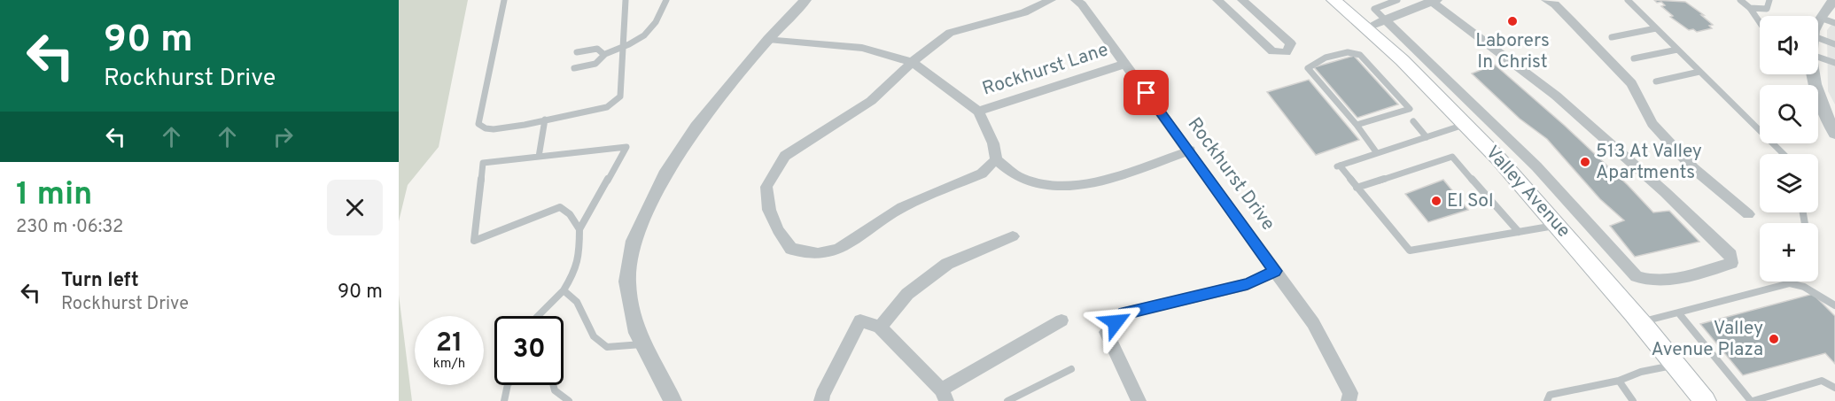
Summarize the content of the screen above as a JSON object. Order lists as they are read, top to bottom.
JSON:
{
  "streets": {
    "main road": ["Valley Avenue"],
    "street": ["Rockhurst Lane", "Rockhurst Drive"]
  },
  "crossings": [
    ["Rockhurst Lane", "Rockhurst Drive"]
  ],
  "places": [
    "Laborers In Christ",
    "513 At Valley Apartments",
    "El Sol",
    "Valley Avenue Plaza"
  ],
  "page": {
    "turn": ["90 m", "Rockhurst Drive"],
    "map_buttons": "+",
    "heading": ["1 min", "230 m · 06:32"],
    "list": [
      {
        "name": "Turn left",
        "note": "Rockhurst Drive",
        "value": "90 m"
      }
    ],
    "speed": "21 km/h",
    "limit": "30"
  }
}
